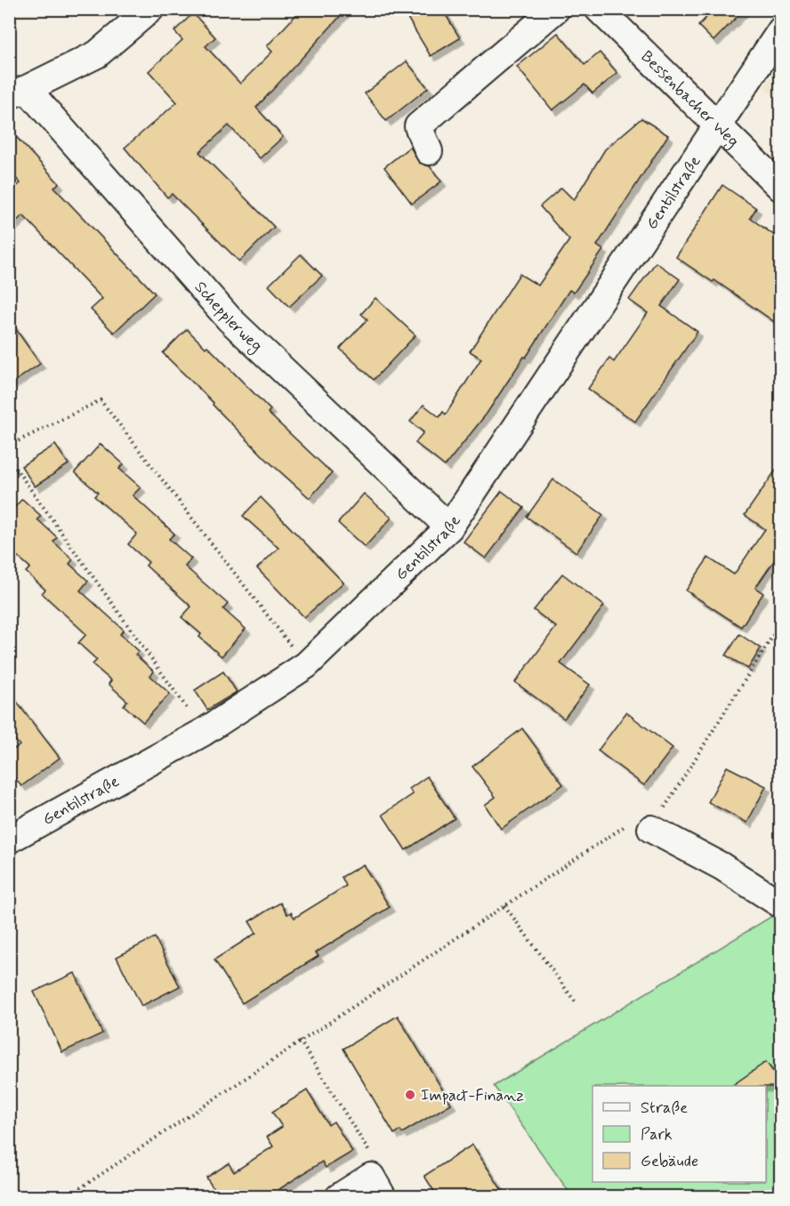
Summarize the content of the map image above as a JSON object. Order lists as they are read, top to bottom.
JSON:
{
  "streets": {
    "street": ["Bessenbacher Weg", "Gentilstraße", "Schepplerweg"]
  },
  "crossings": [
    ["Bessenbacher Weg", "Gentilstraße"],
    ["Gentilstraße", "Schepplerweg"]
  ],
  "places": ["Impact-Finanz"],
  "legend": ["Straße", "Park", "Gebäude"]
}
